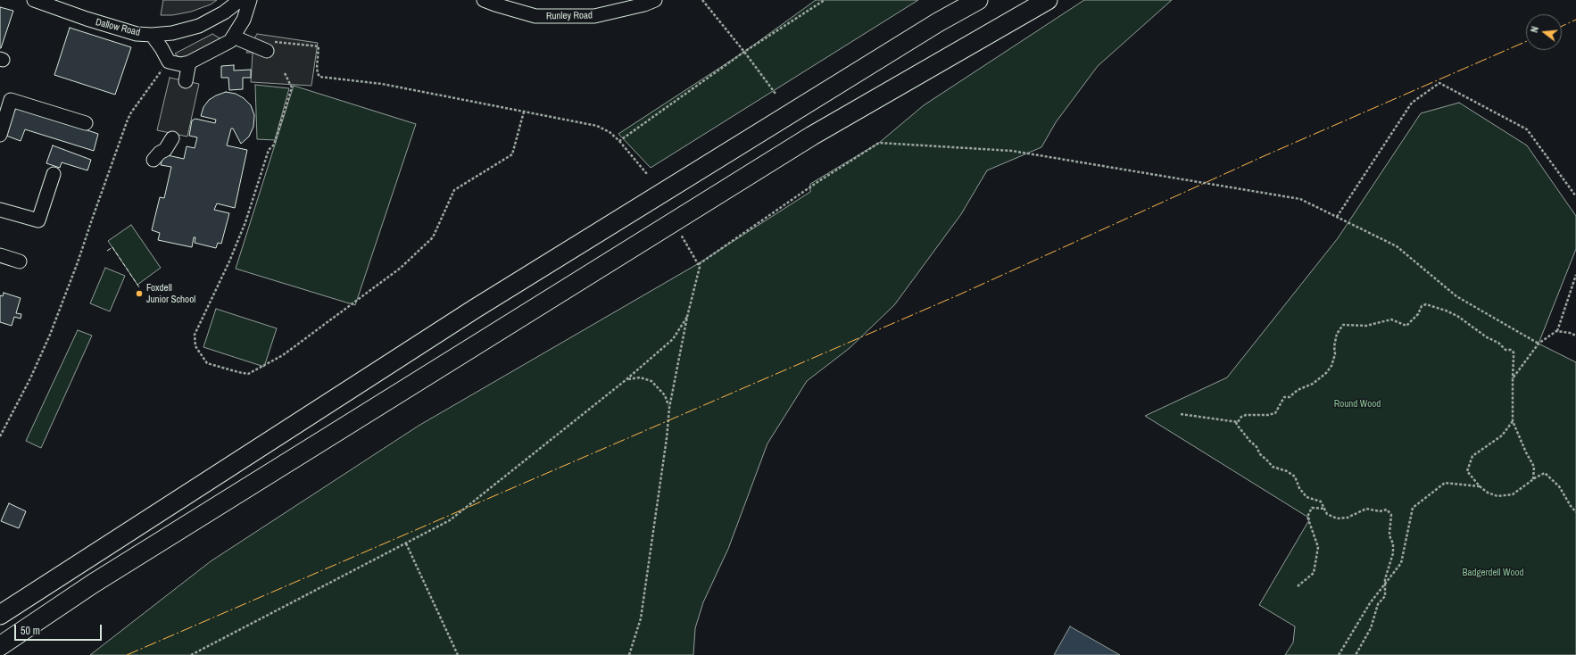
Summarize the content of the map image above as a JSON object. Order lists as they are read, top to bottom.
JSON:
{
  "streets": {
    "street": ["Runley Road", "Dallow Road"]
  },
  "parks": ["Round Wood", "Badgerdell Wood"],
  "places": ["Foxdell Junior School"],
  "scale_bar": "50 m",
  "north": "left"
}
